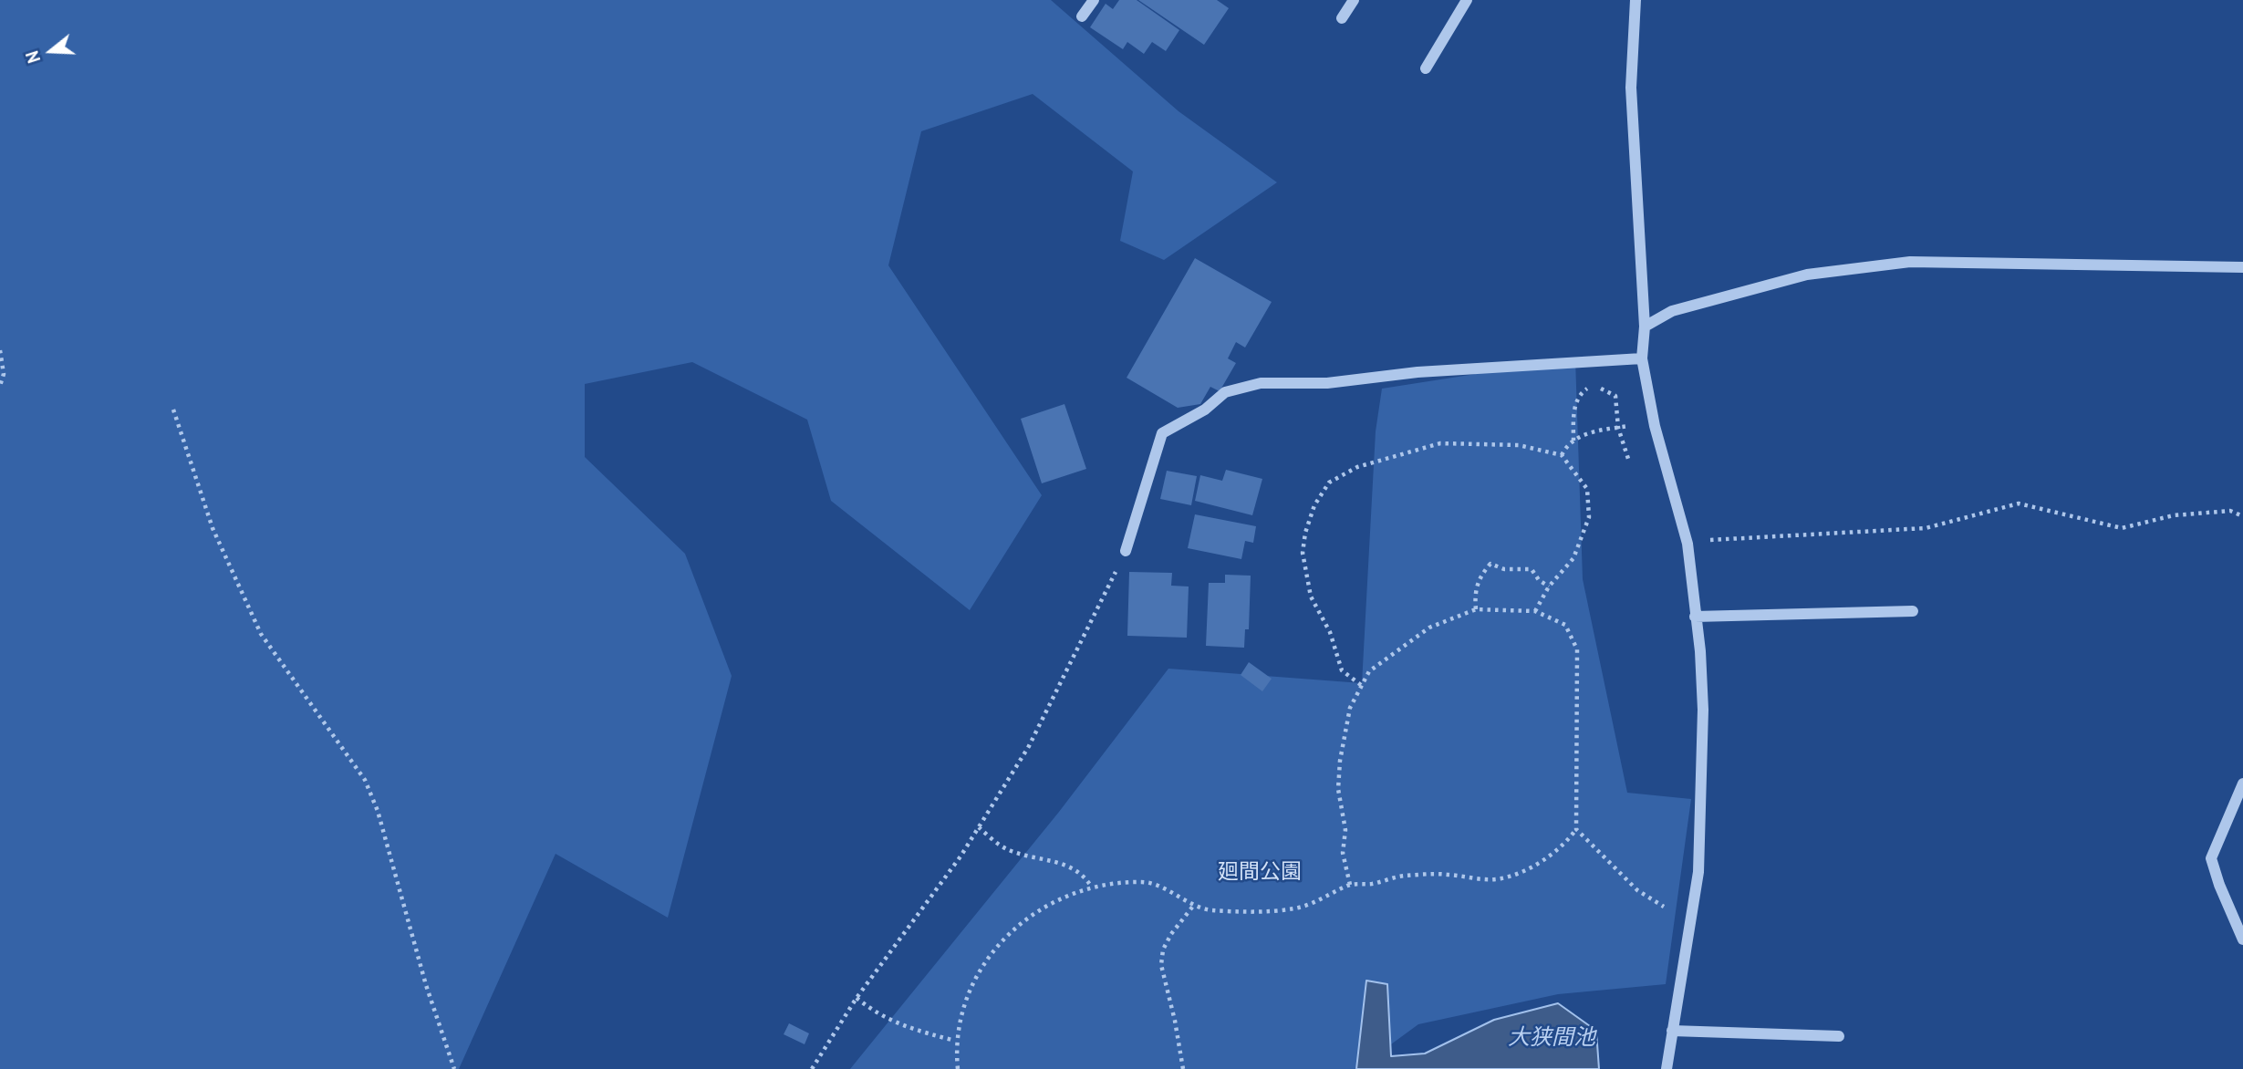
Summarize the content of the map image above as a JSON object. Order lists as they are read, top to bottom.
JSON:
{
  "water": ["大狭間池"],
  "parks": ["廻間公園"],
  "north": "left"
}
